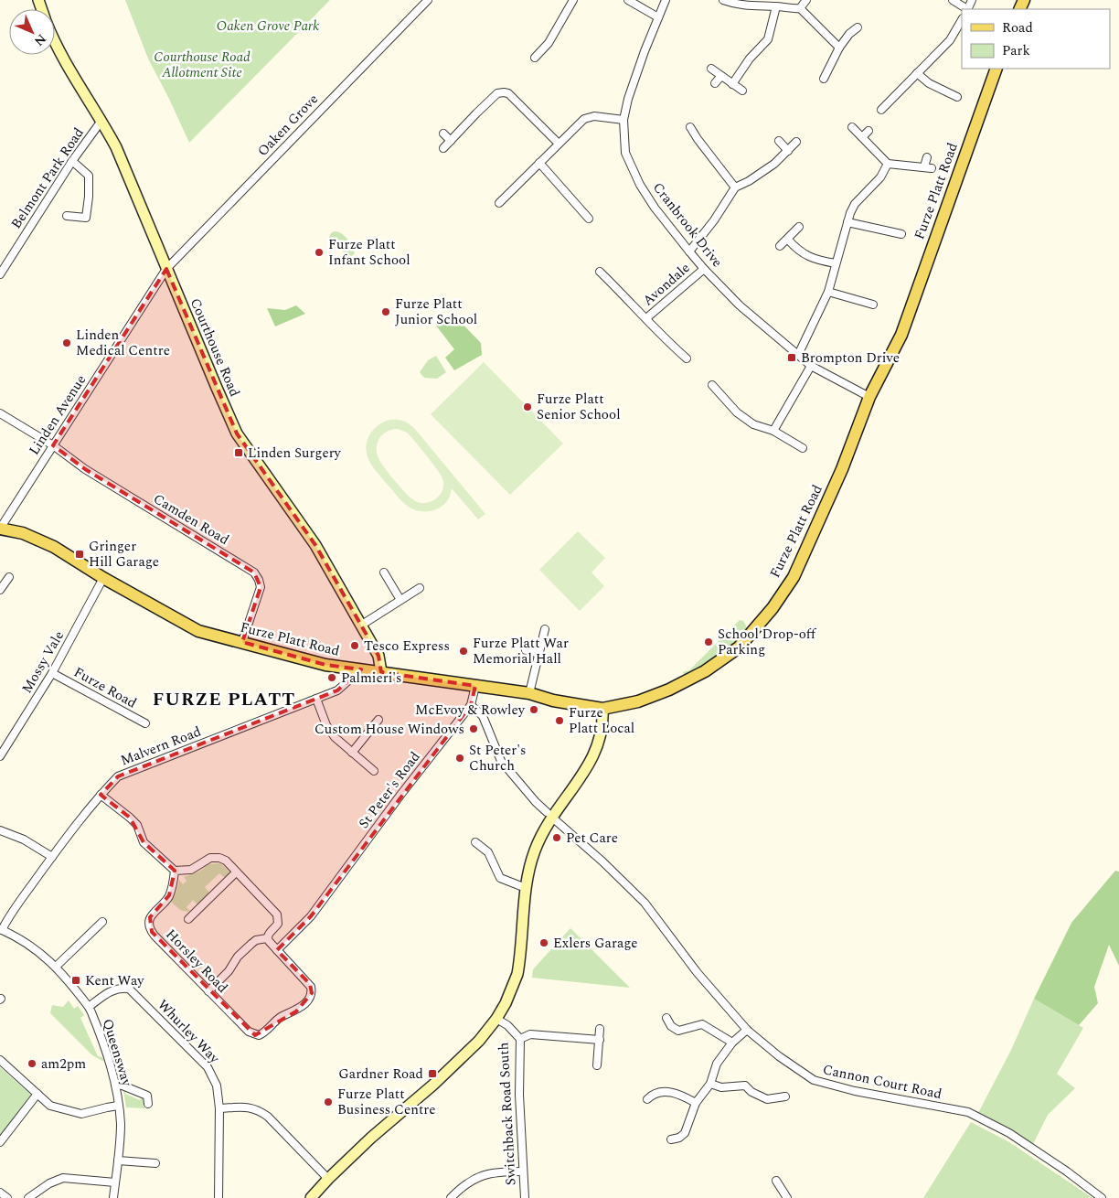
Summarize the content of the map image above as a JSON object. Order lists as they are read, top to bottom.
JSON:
{
  "streets": {
    "main road": ["Furze Platt Road"],
    "street": [
      "Oaken Grove",
      "Belmont Park Road",
      "Cranbrook Drive",
      "Avondale",
      "Courthouse Road",
      "Linden Avenue",
      "Camden Road",
      "Mossy Vale",
      "Furze Road",
      "Malvern Road",
      "St Peter's Road",
      "Horsley Road",
      "Whurley Way",
      "Queensway",
      "Cannon Court Road",
      "Switchback Road South"
    ]
  },
  "crossings": [
    ["Oaken Grove", "Courthouse Road"],
    ["Oaken Grove", "Linden Avenue"],
    ["Belmont Park Road", "Courthouse Road"],
    ["Furze Platt Road", "Cranbrook Drive"],
    ["Furze Platt Road", "Courthouse Road"],
    ["Furze Platt Road", "Linden Avenue"],
    ["Furze Platt Road", "Camden Road"],
    ["Furze Platt Road", "Mossy Vale"],
    ["Furze Platt Road", "Malvern Road"],
    ["Furze Platt Road", "St Peter's Road"],
    ["Cranbrook Drive", "Avondale"],
    ["Courthouse Road", "Linden Avenue"],
    ["Linden Avenue", "Camden Road"],
    ["Mossy Vale", "Furze Road"],
    ["Malvern Road", "Queensway"],
    ["St Peter's Road", "Horsley Road"],
    ["St Peter's Road", "Cannon Court Road"],
    ["Whurley Way", "Queensway"]
  ],
  "districts": ["FURZE PLATT"],
  "parks": ["Oaken Grove Park", "Courthouse Road Allotment Site"],
  "places": {
    "other": [
      "Furze Platt Infant School",
      "Furze Platt Junior School",
      "Linden Medical Centre",
      "Furze Platt Senior School",
      "School Drop-off Parking",
      "Tesco Express",
      "Furze Platt War Memorial Hall",
      "Palmieri's",
      "McEvoy & Rowley",
      "Furze Platt Local",
      "Custom House Windows",
      "St Peter's Church",
      "Pet Care",
      "Exlers Garage",
      "am2pm",
      "Furze Platt Business Centre"
    ],
    "transit": [
      "Brompton Drive",
      "Linden Surgery",
      "Gringer Hill Garage",
      "Kent Way",
      "Gardner Road"
    ]
  },
  "legend": ["Road", "Park"],
  "north": "bottom right"
}
